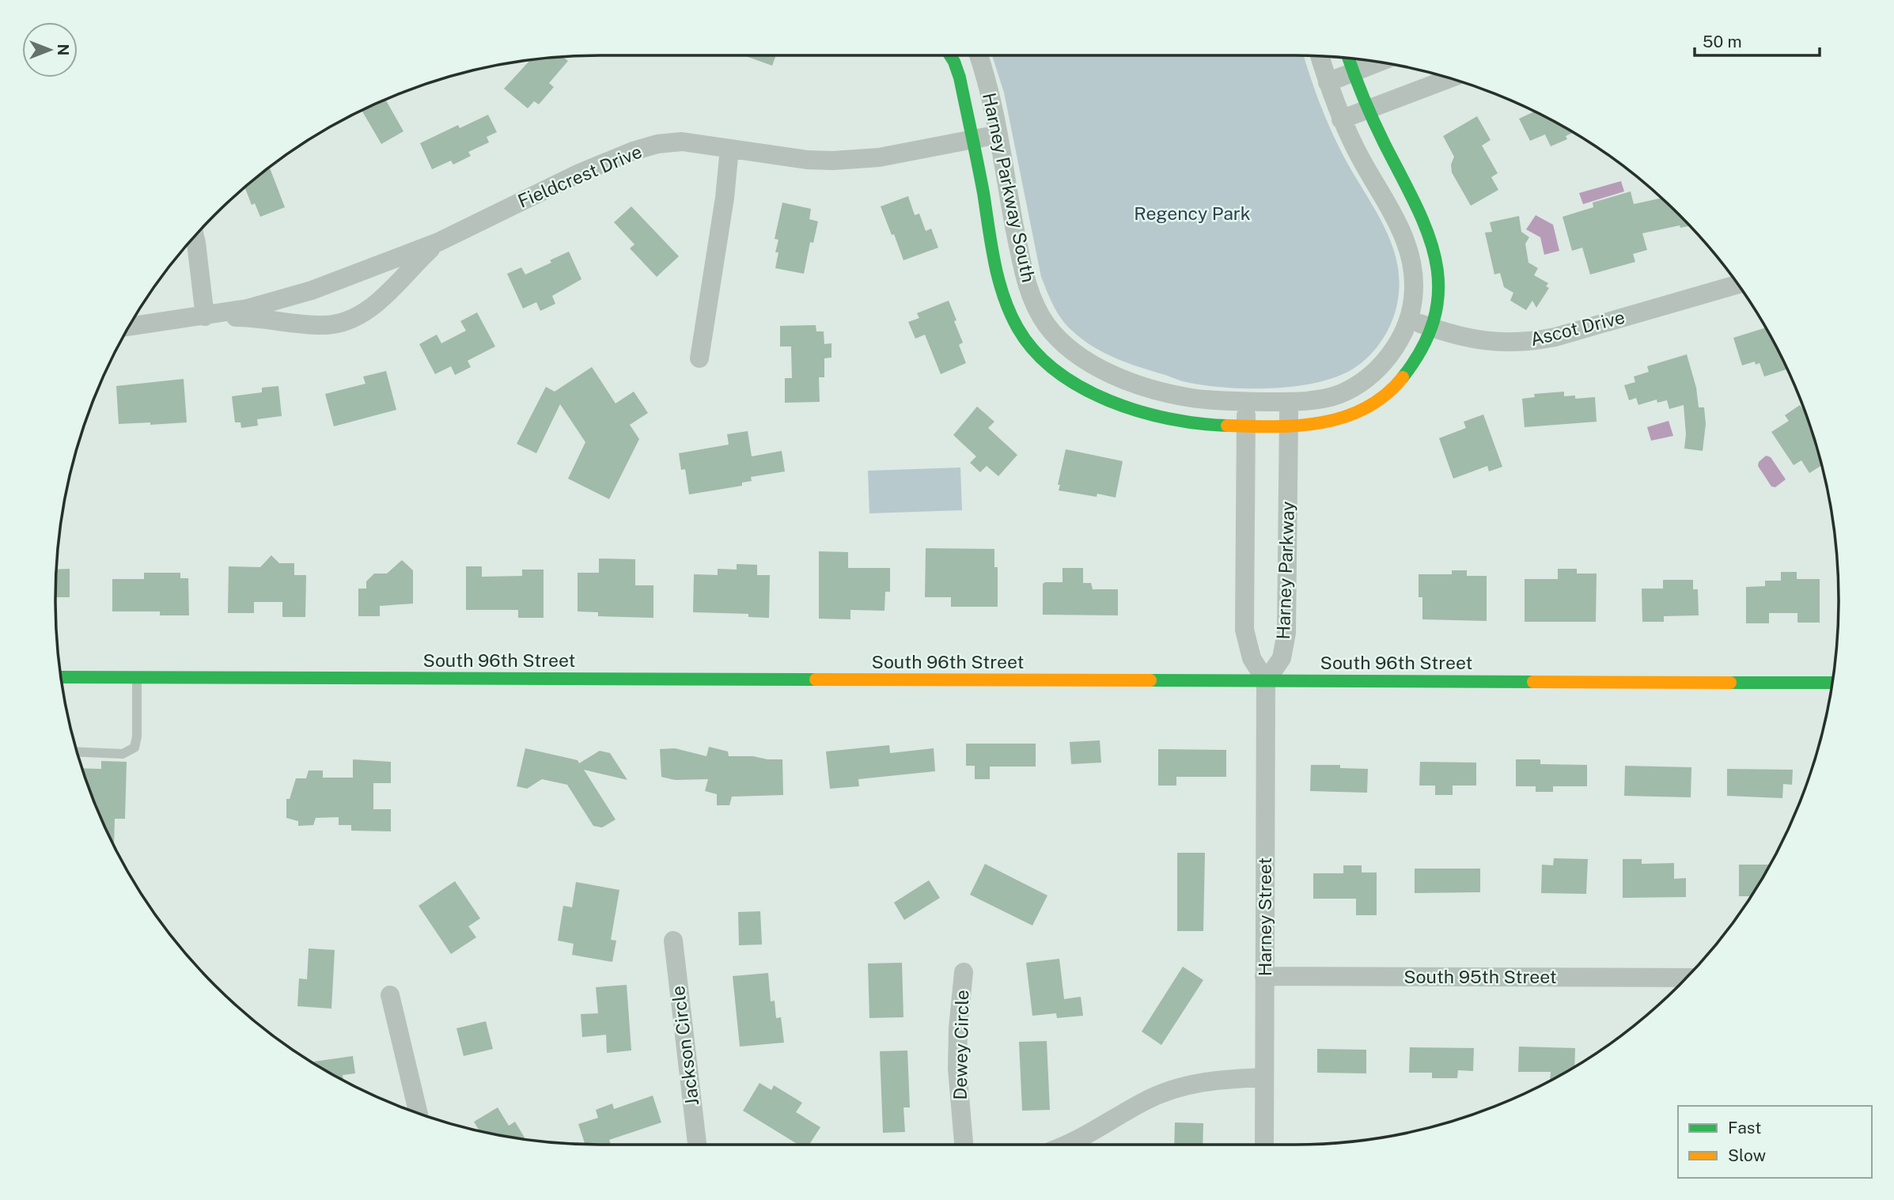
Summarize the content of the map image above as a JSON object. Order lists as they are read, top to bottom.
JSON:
{
  "streets": {
    "street": [
      "Fieldcrest Drive",
      "Harney Parkway South",
      "Ascot Drive",
      "Harney Parkway",
      "South 96th Street",
      "Harney Street",
      "South 95th Street",
      "Dewey Circle",
      "Jackson Circle"
    ]
  },
  "crossings": [
    ["Fieldcrest Drive", "Harney Parkway South"],
    ["Harney Parkway South", "Ascot Drive"],
    ["Harney Parkway South", "Harney Parkway"],
    ["Harney Parkway", "South 96th Street"],
    ["Harney Parkway", "Harney Street"],
    ["South 96th Street", "Harney Street"],
    ["Harney Street", "South 95th Street"]
  ],
  "parks": ["Regency Park"],
  "legend": ["Fast", "Slow"],
  "scale_bar": "50 m",
  "north": "right"
}
